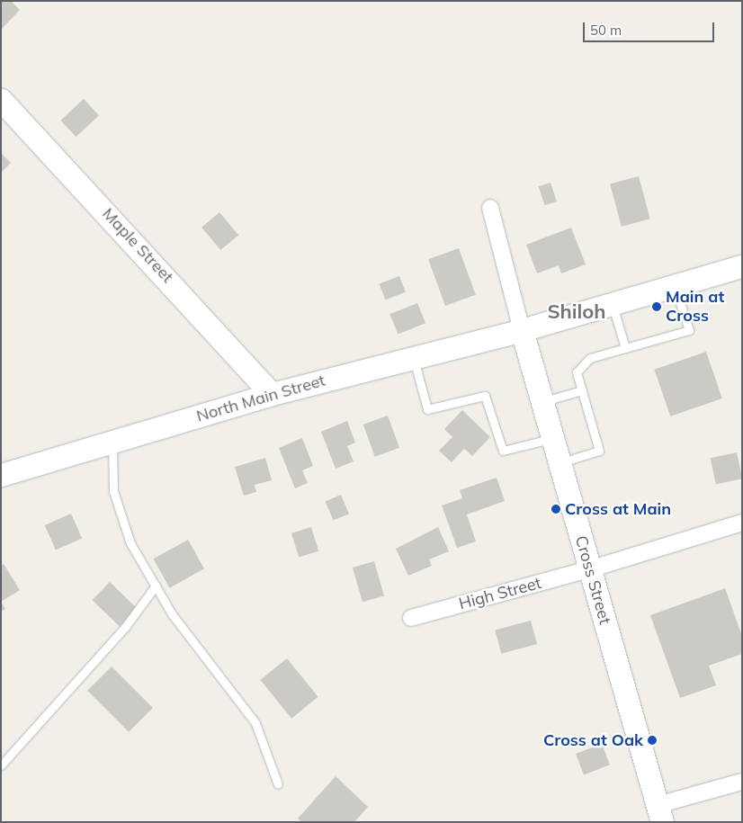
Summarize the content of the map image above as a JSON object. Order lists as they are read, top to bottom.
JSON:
{
  "streets": {
    "main road": ["Maple Street", "North Main Street", "Cross Street"],
    "street": ["High Street"]
  },
  "crossings": [
    ["Maple Street", "North Main Street"],
    ["North Main Street", "Cross Street"],
    ["Cross Street", "High Street"]
  ],
  "districts": ["Shiloh"],
  "places": ["Main at Cross", "Cross at Main", "Cross at Oak"],
  "scale_bar": "50 m"
}
